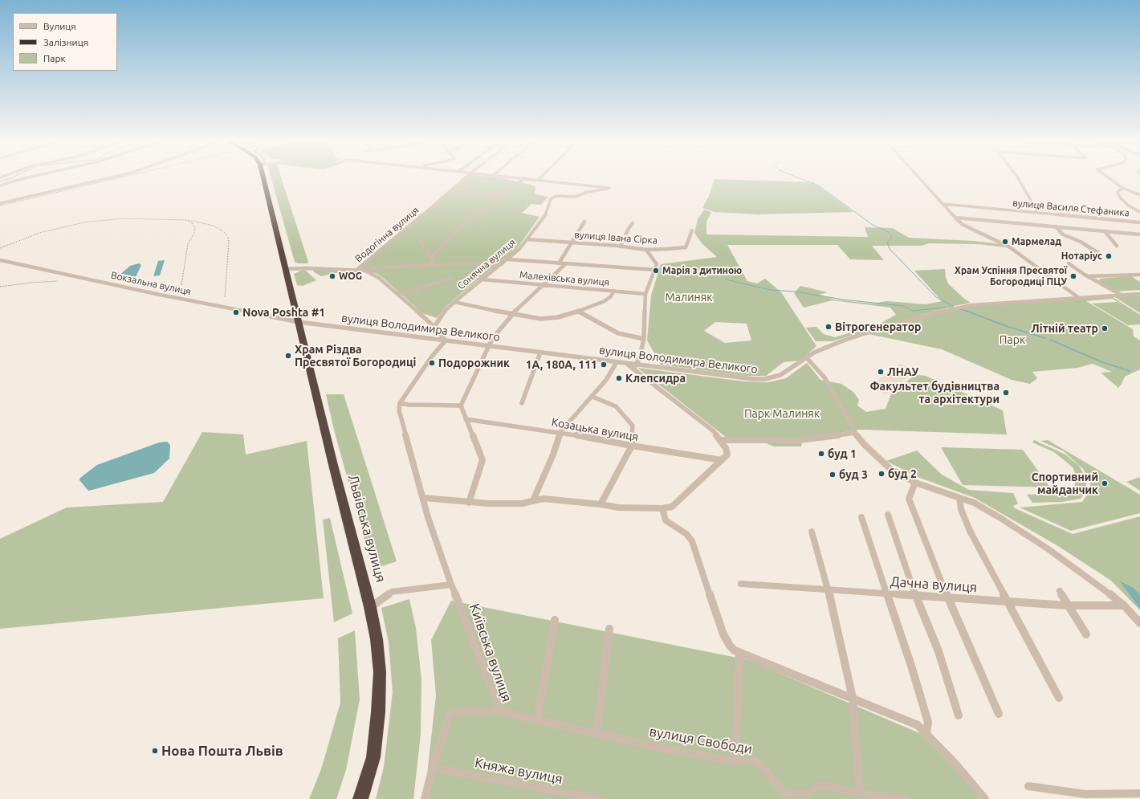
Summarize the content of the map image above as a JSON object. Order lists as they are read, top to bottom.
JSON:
{
  "streets": {
    "highway": ["Львівська вулиця"],
    "street": [
      "вулиця Василя Стефаника",
      "Водогінна вулиця",
      "вулиця Івана Сірка",
      "Сонячна вулиця",
      "Малехівська вулиця",
      "Вокзальна вулиця",
      "вулиця Володимира Великого",
      "Козацька вулиця",
      "Дачна вулиця",
      "Київська вулиця",
      "вулиця Свободи",
      "Княжа вулиця"
    ]
  },
  "crossings": [
    ["вулиця Івана Сірка", "Сонячна вулиця"],
    ["Сонячна вулиця", "Малехівська вулиця"],
    ["Вокзальна вулиця", "вулиця Володимира Великого"],
    ["Вокзальна вулиця", "Львівська вулиця"],
    ["вулиця Володимира Великого", "Львівська вулиця"],
    ["Київська вулиця", "вулиця Свободи"],
    ["Київська вулиця", "Княжа вулиця"]
  ],
  "parks": ["Малиняк", "Парк", "Парк Малиняк"],
  "places": [
    "Мармелад",
    "Нотаріус",
    "Марія з дитиною",
    "WOG",
    "Храм Успіння Пресвятої Богородиці ПЦУ",
    "Nova Poshta #1",
    "Вітрогенератор",
    "Літній театр",
    "Храм Різдва Пресвятої Богородиці",
    "Подорожник",
    "1А, 180А, 111",
    "ЛНАУ",
    "Клепсидра",
    "Факультет будівництва та архітектури",
    "буд 1",
    "буд 2",
    "буд 3",
    "Спортивний майданчик",
    "Нова Пошта Львів"
  ],
  "legend": ["Вулиця", "Залізниця", "Парк"]
}
